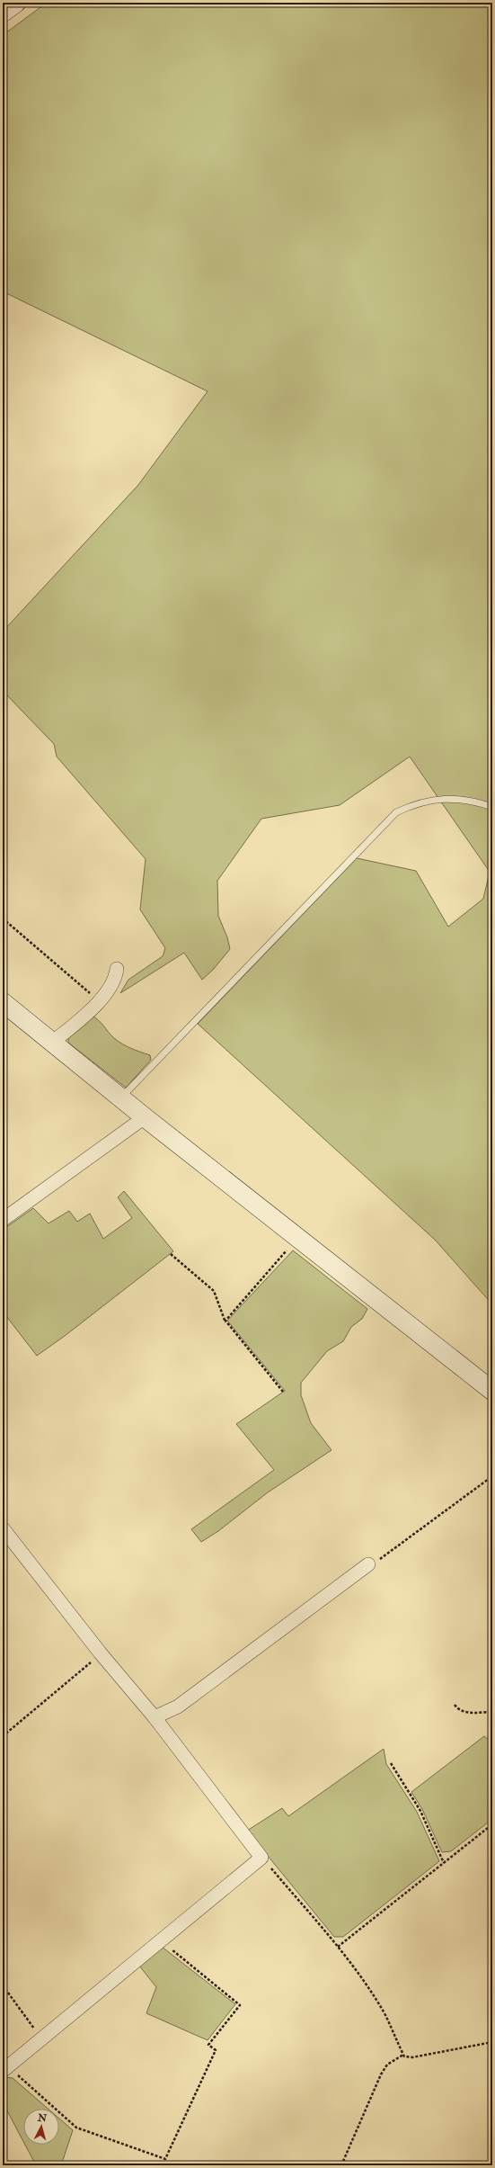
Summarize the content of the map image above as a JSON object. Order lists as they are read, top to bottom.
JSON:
{
  "north": "top"
}
